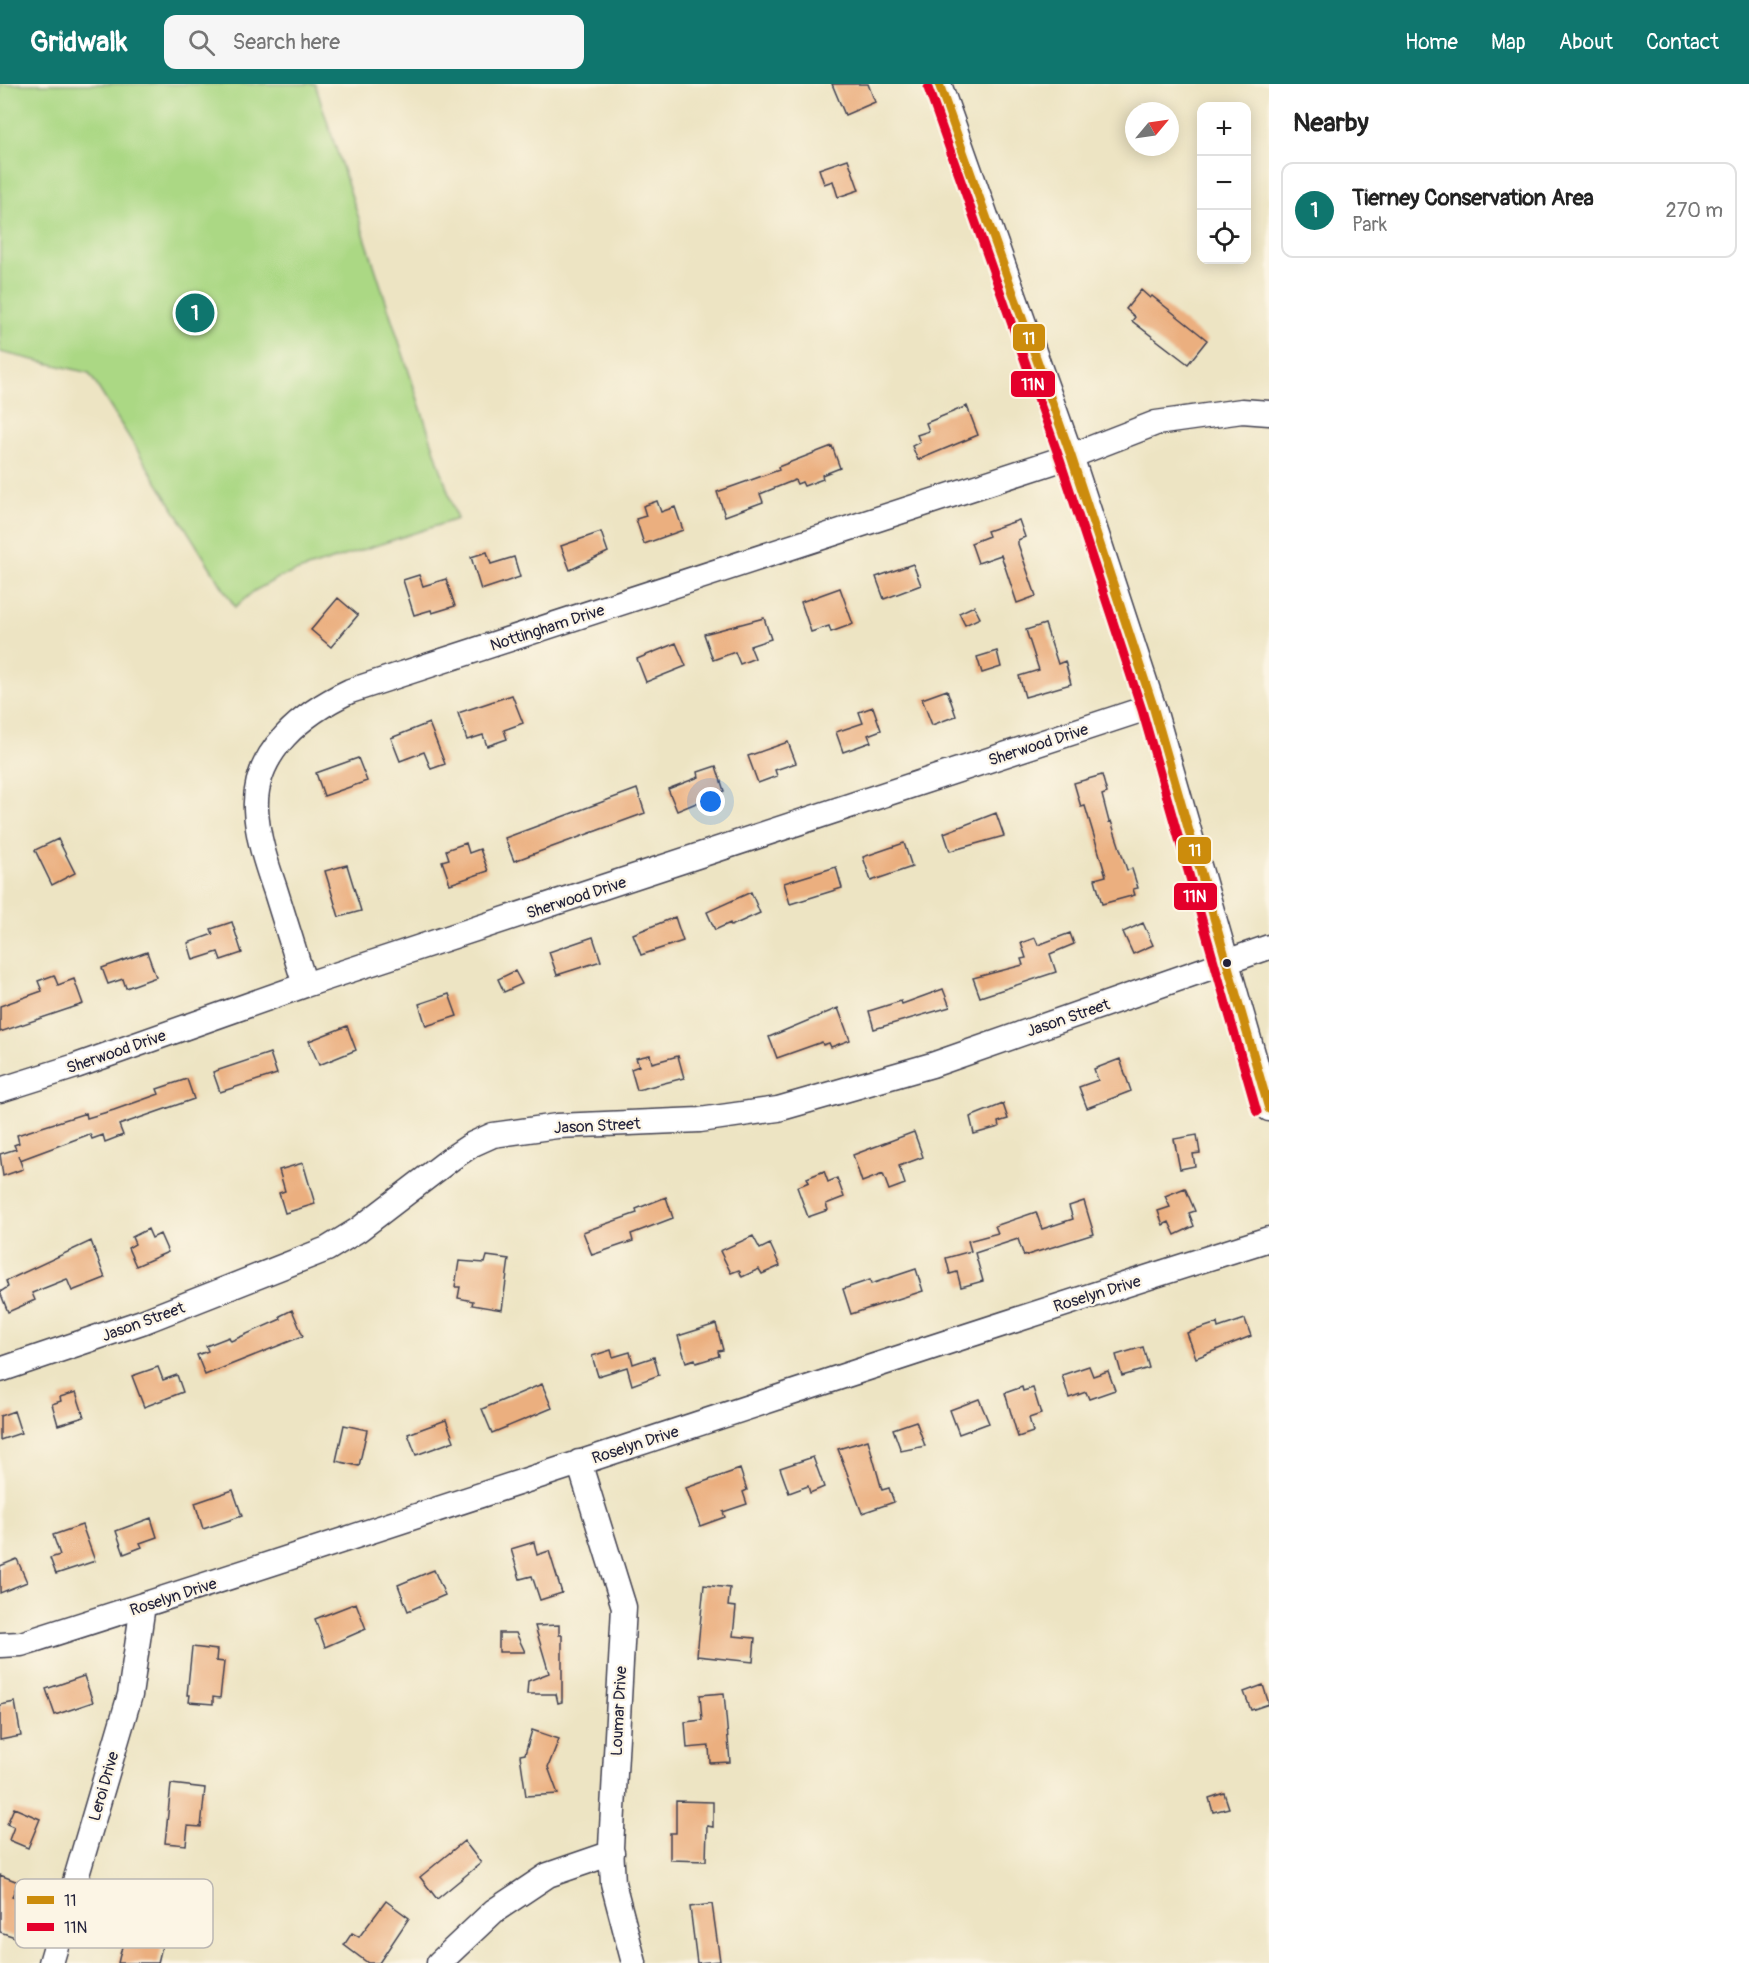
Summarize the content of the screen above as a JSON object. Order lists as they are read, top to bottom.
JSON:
{
  "streets": {
    "street": [
      "Nottingham Drive",
      "Sherwood Drive",
      "Jason Street",
      "Roselyn Drive",
      "Loumar Drive",
      "Leroi Drive"
    ]
  },
  "crossings": [
    ["Nottingham Drive", "Sherwood Drive"],
    ["Roselyn Drive", "Loumar Drive"],
    ["Roselyn Drive", "Leroi Drive"]
  ],
  "lines": ["transit line 11", "transit line 11N"],
  "legend": ["11", "11N"],
  "north": "top right",
  "page": {
    "header": "Gridwalk",
    "search": "Search here",
    "nav": [
      "Home",
      "Map",
      "About",
      "Contact"
    ],
    "heading": "Nearby",
    "map_buttons": ["+", "−"],
    "list": [
      {
        "mark": "1",
        "name": "Tierney Conservation Area",
        "note": "Park",
        "value": "270 m"
      }
    ],
    "pins": "1"
  }
}
